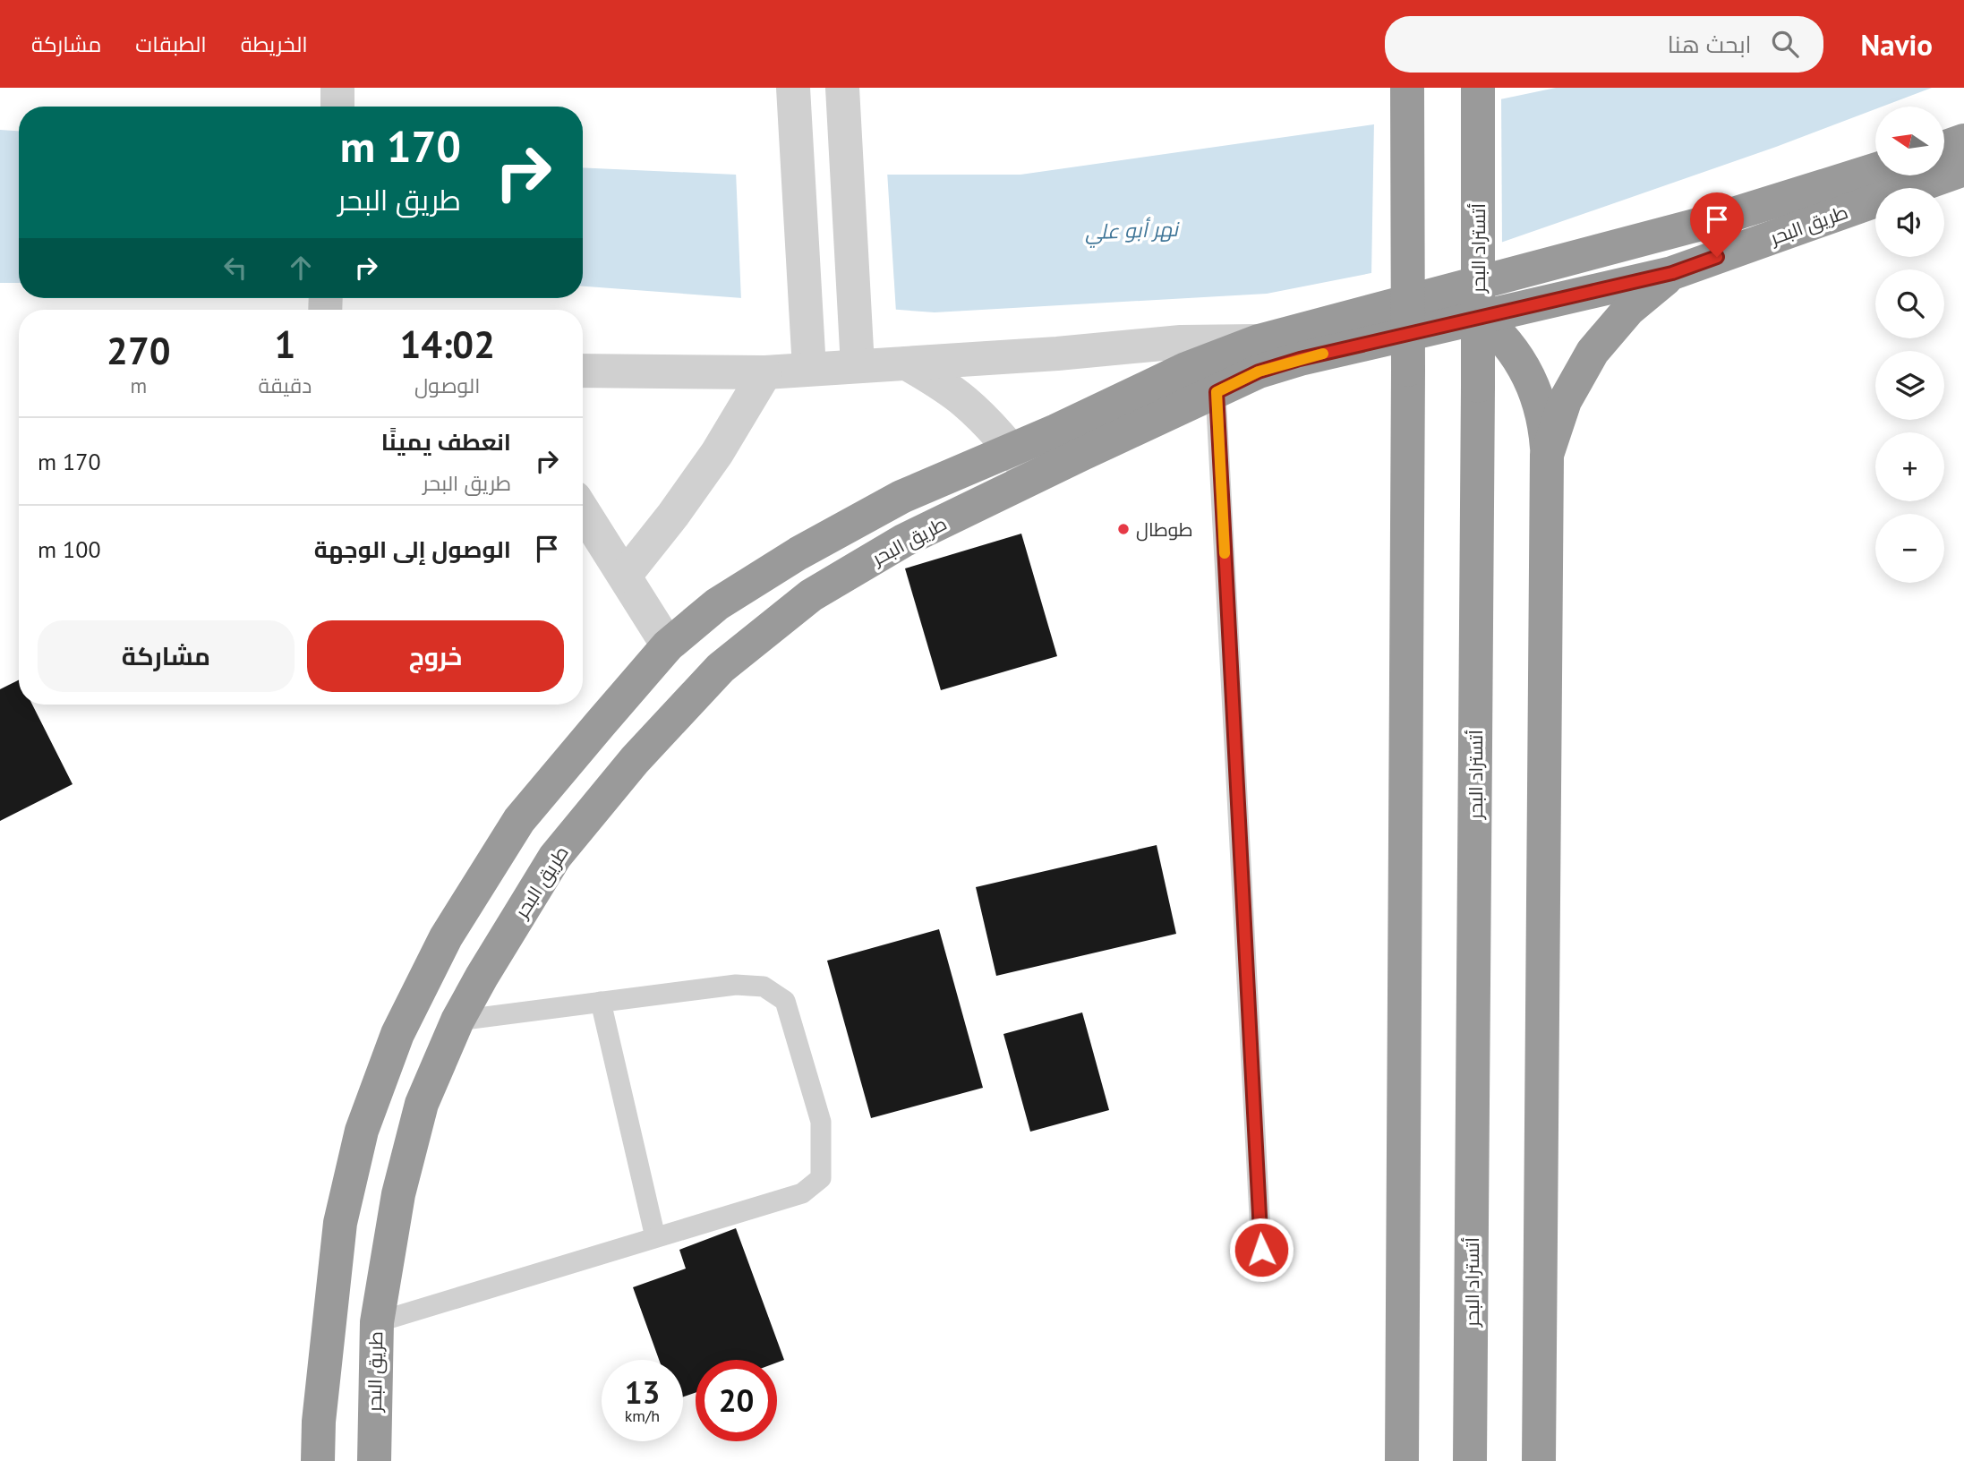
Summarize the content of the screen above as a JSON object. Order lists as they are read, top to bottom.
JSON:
{
  "streets": {
    "highway": ["طريق البحر", "أتستراد البحر"]
  },
  "water": ["نهر أبو علي"],
  "places": ["طوطال"],
  "north": "left",
  "page": {
    "header": "Navio",
    "search": "ابحث هنا",
    "nav": ["الخريطة", "الطبقات", "مشاركة"],
    "map_buttons": ["+", "−"],
    "turn": ["170 m", "طريق البحر"],
    "eta": [
      "14:02",
      "الوصول",
      "1",
      "دقيقة",
      "270",
      "m"
    ],
    "list": [
      {
        "name": "انعطف يمينًا",
        "note": "طريق البحر",
        "value": "170 m"
      },
      {
        "name": "الوصول إلى الوجهة",
        "value": "100 m"
      }
    ],
    "buttons": ["خروج", "مشاركة"],
    "speed": "13 km/h",
    "limit": "20"
  }
}
